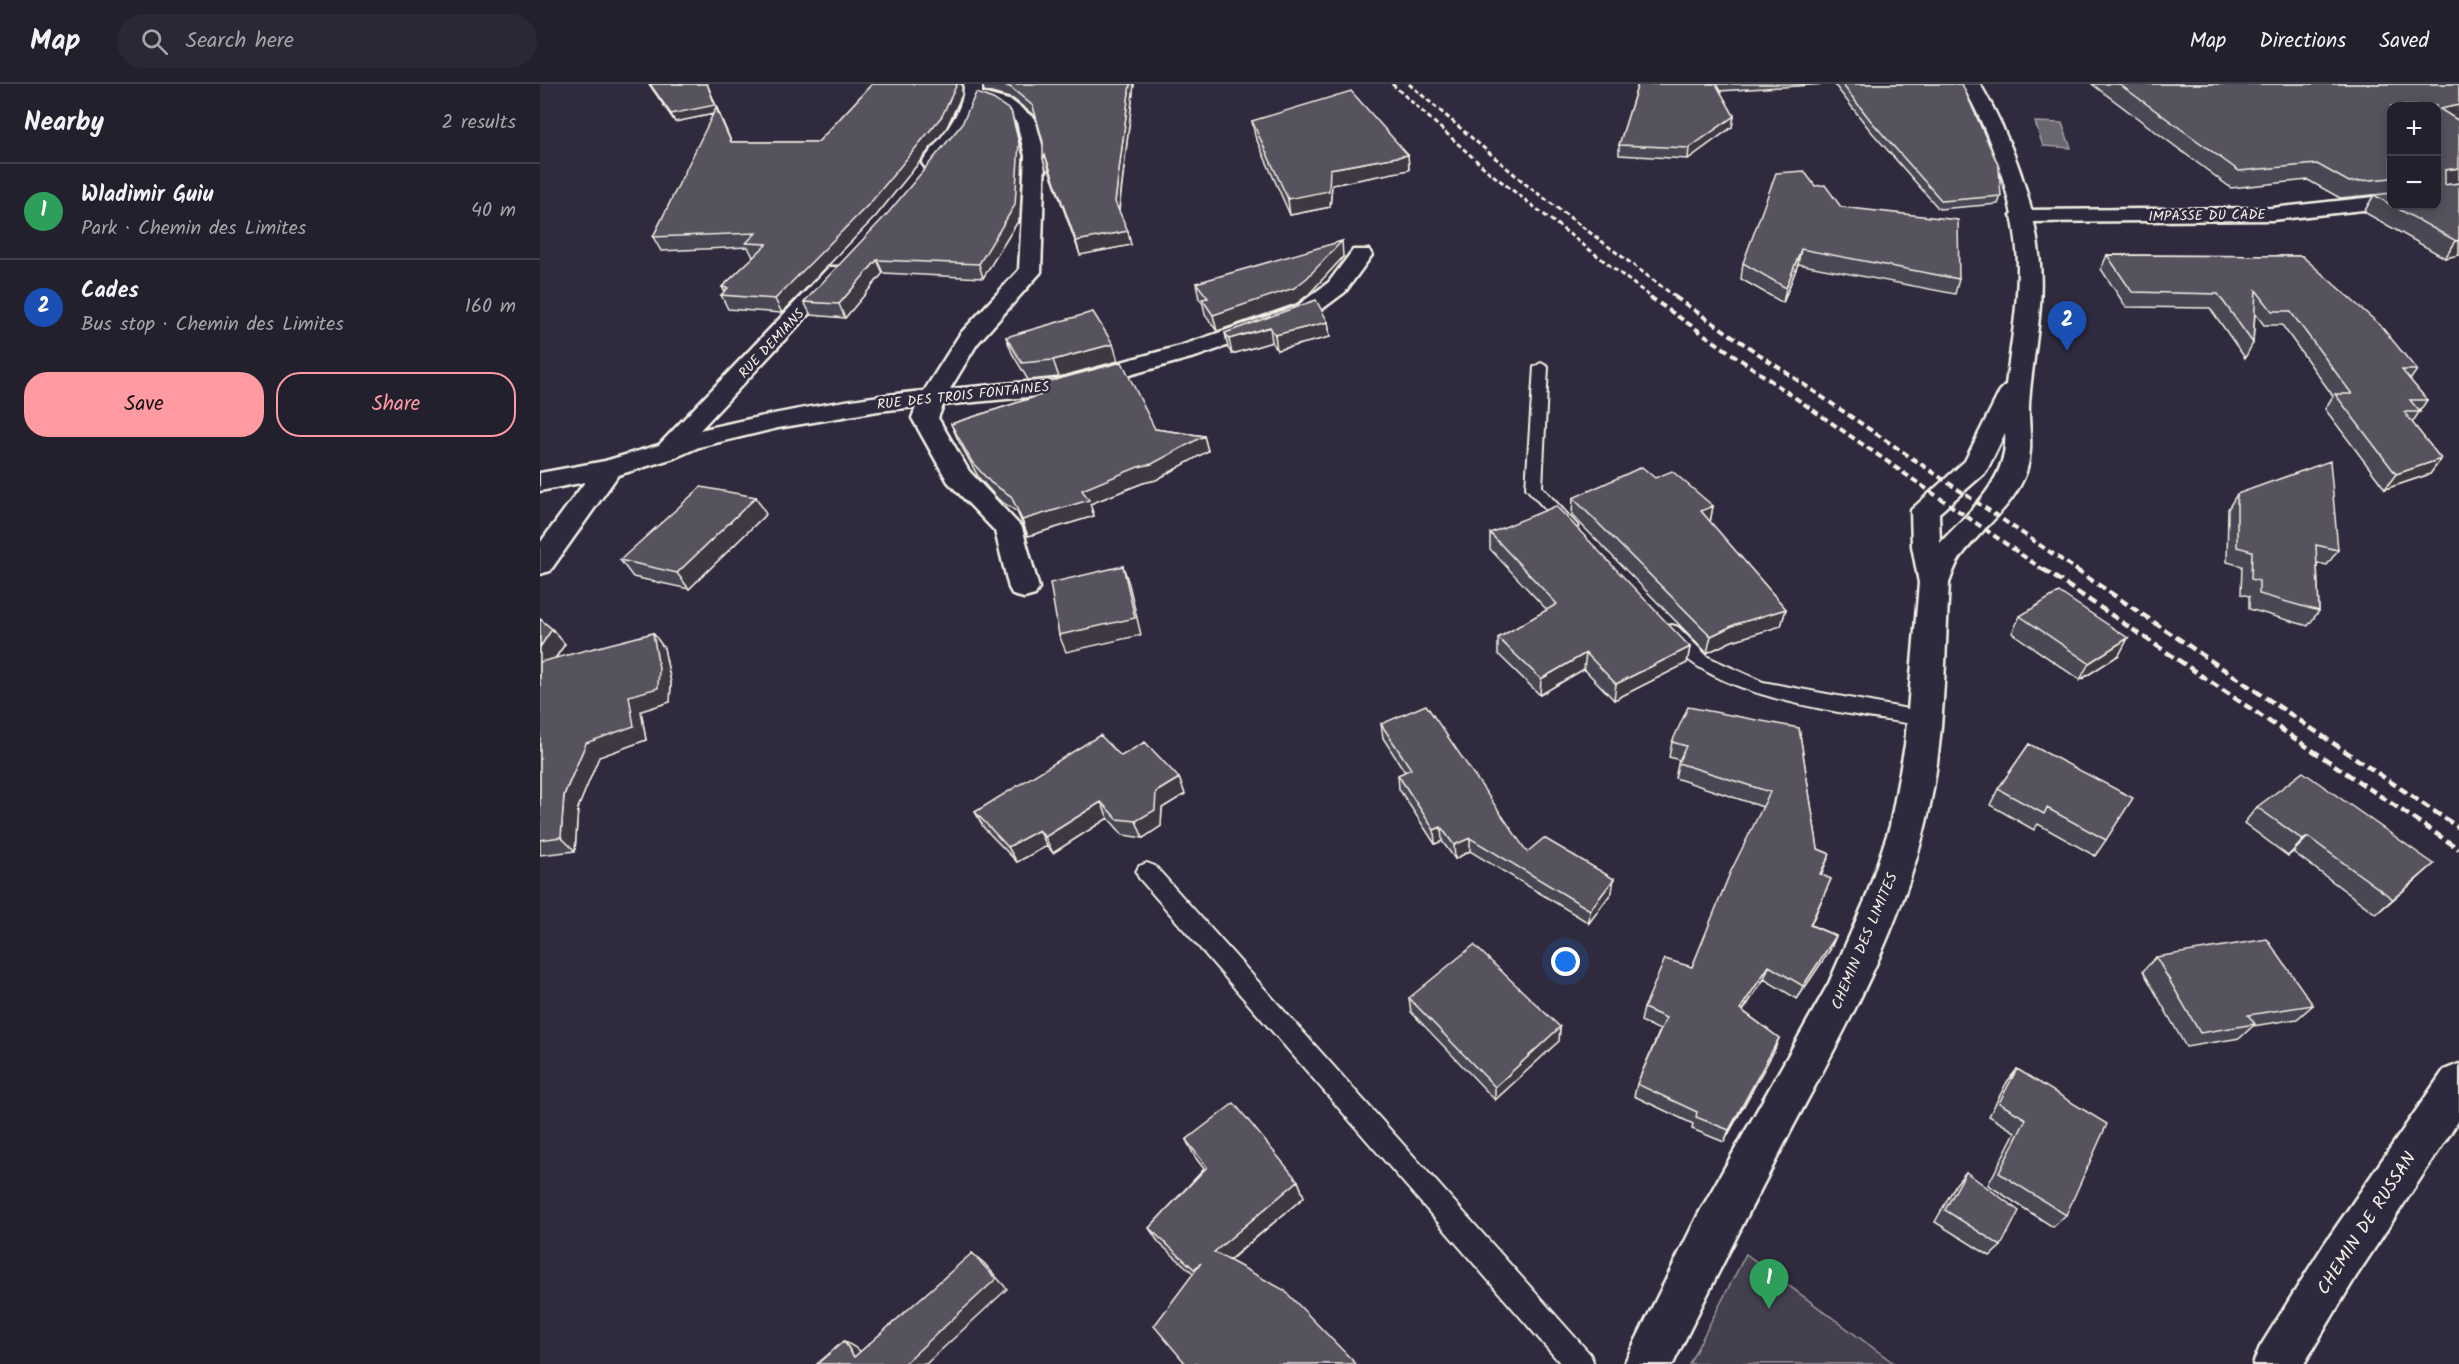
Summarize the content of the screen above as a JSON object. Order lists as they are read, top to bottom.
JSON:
{
  "streets": {
    "street": [
      "IMPASSE DU CADE",
      "RUE DEMIANS",
      "RUE DES TROIS FONTAINES",
      "CHEMIN DES LIMITES",
      "CHEMIN DE RUSSAN"
    ]
  },
  "crossings": [
    ["IMPASSE DU CADE", "CHEMIN DES LIMITES"],
    ["RUE DEMIANS", "RUE DES TROIS FONTAINES"]
  ],
  "page": {
    "header": "Map",
    "search": "Search here",
    "nav": ["Map", "Directions", "Saved"],
    "heading": ["Nearby", "2 results"],
    "map_buttons": ["+", "−"],
    "list": [
      {
        "mark": "1",
        "name": "Wladimir Guiu",
        "note": "Park · Chemin des Limites",
        "value": "40 m"
      },
      {
        "mark": "2",
        "name": "Cades",
        "note": "Bus stop · Chemin des Limites",
        "value": "160 m"
      }
    ],
    "pins": ["2", "1"],
    "buttons": ["Save", "Share"]
  }
}
